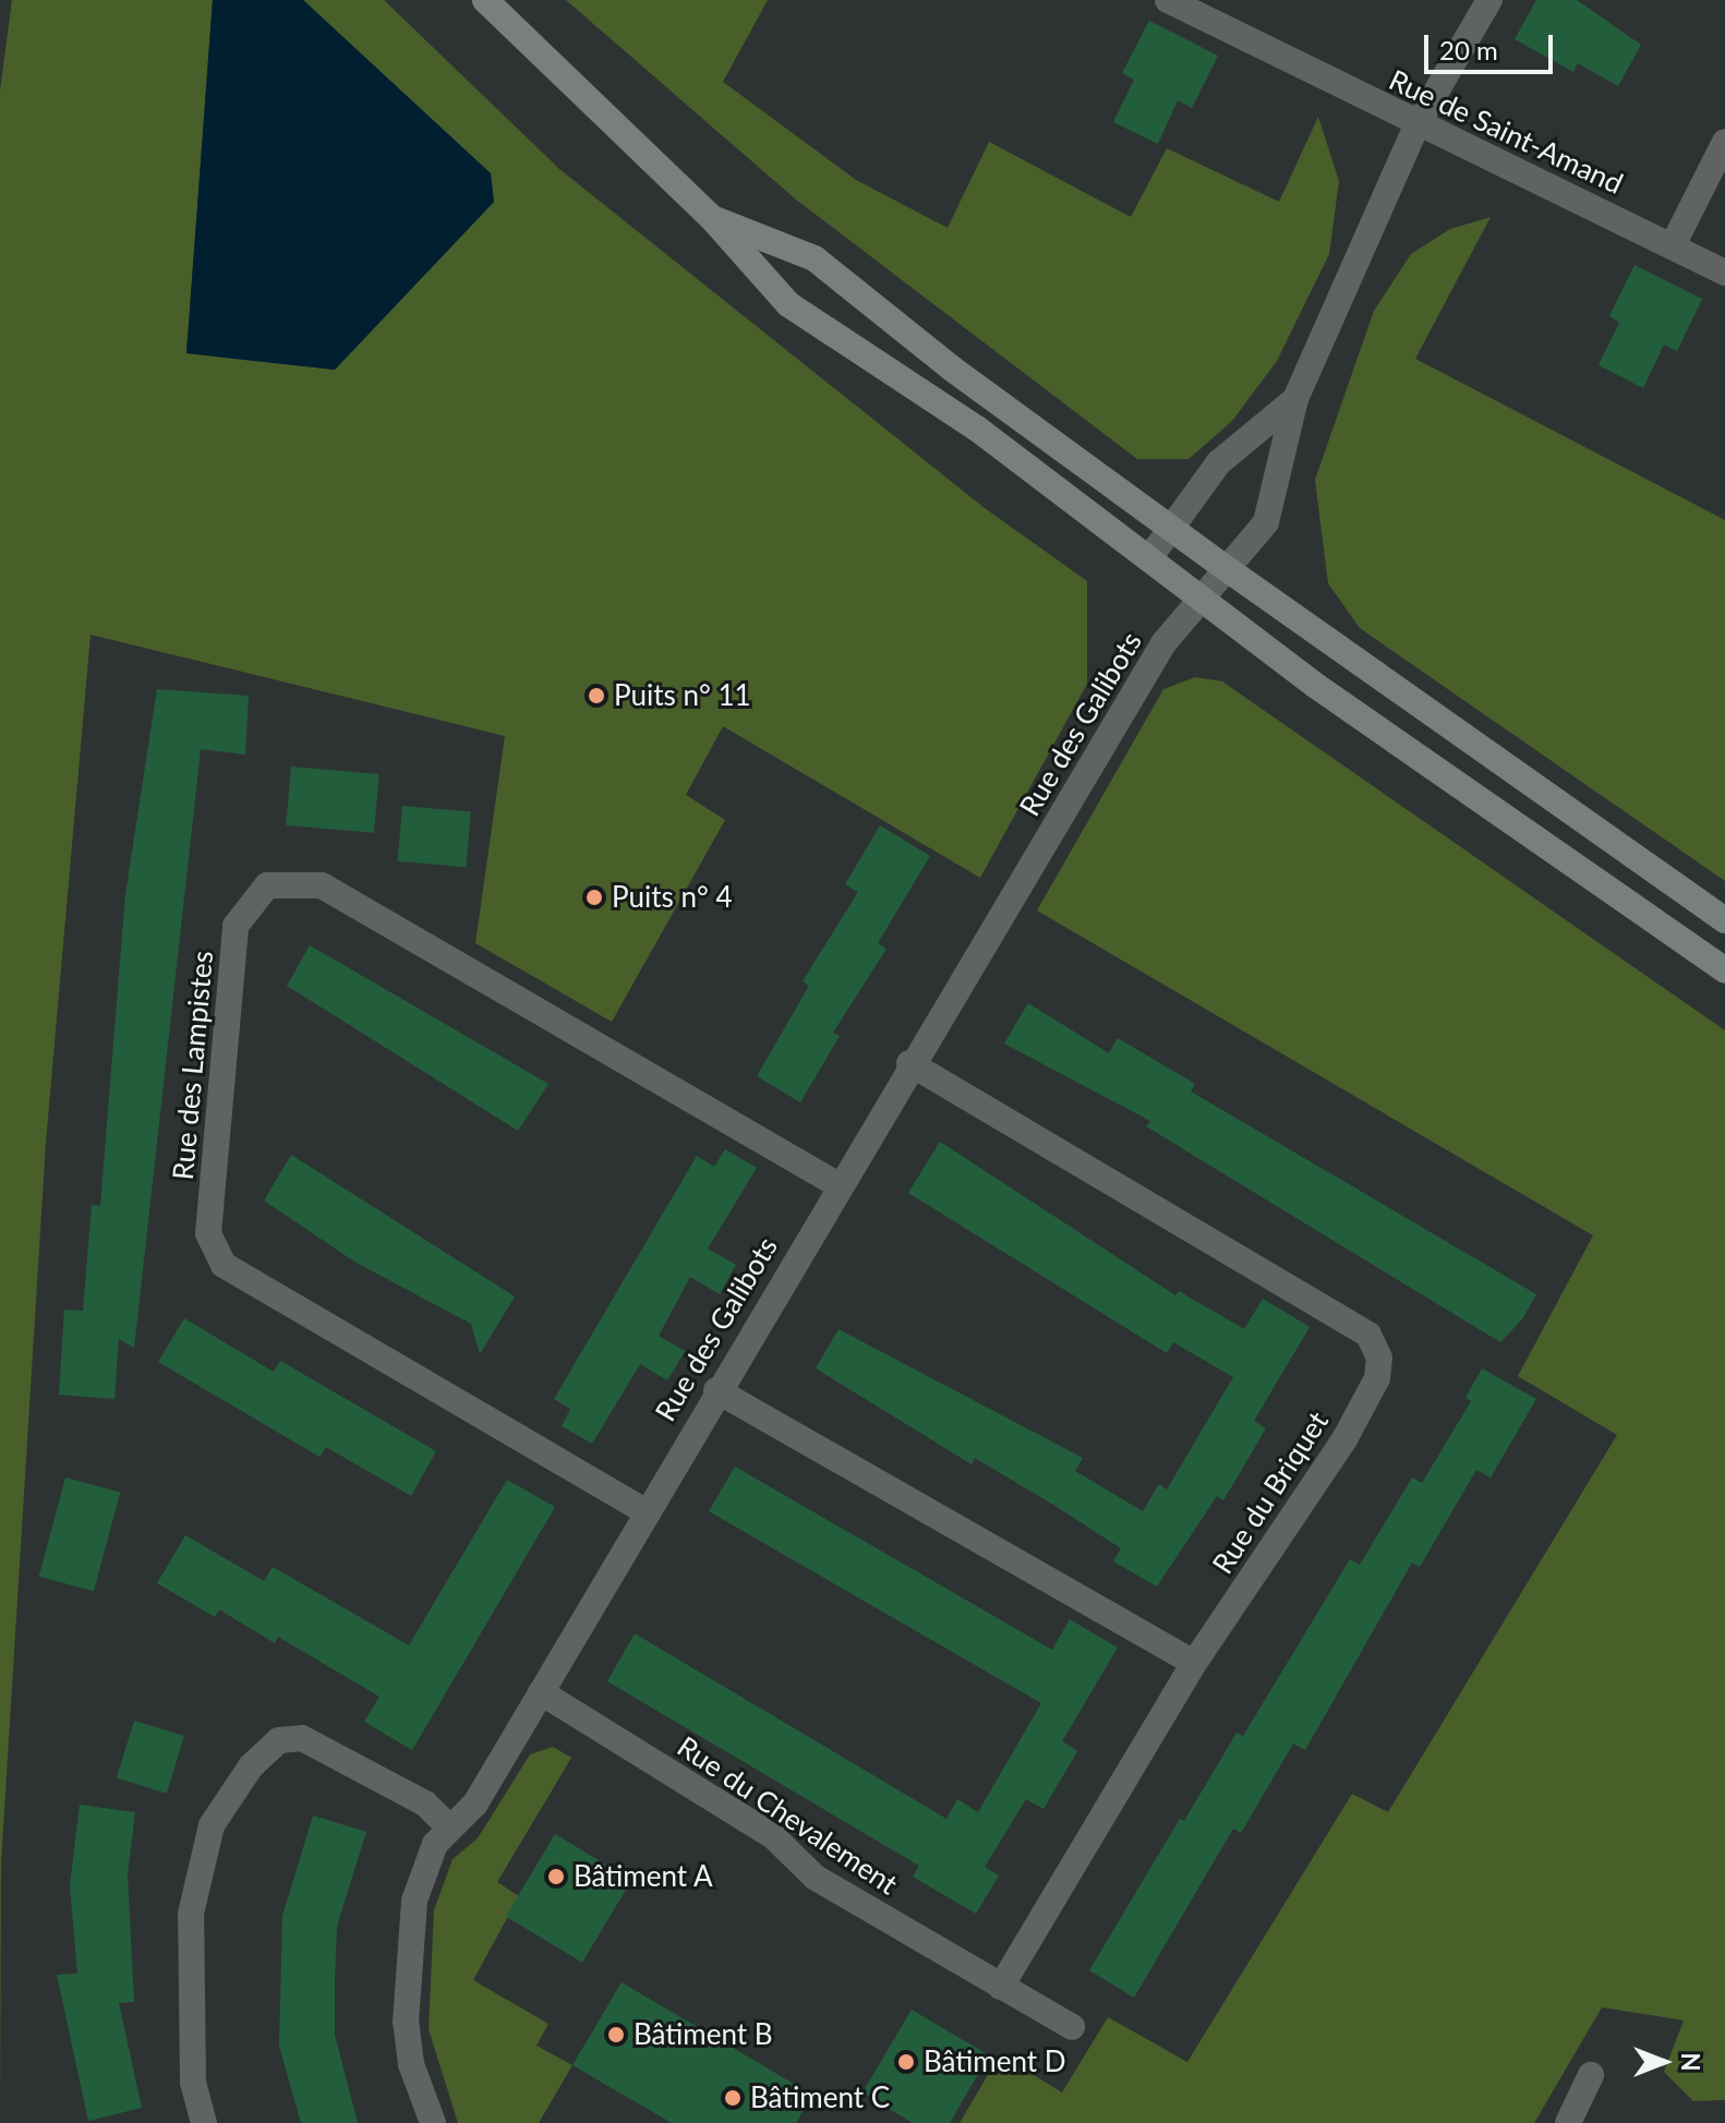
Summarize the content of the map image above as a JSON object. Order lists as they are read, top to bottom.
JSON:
{
  "streets": {
    "street": [
      "Rue de Saint-Amand",
      "Rue des Galibots",
      "Rue des Lampistes",
      "Rue du Briquet",
      "Rue du Chevalement"
    ]
  },
  "crossings": [
    ["Rue de Saint-Amand", "Rue des Galibots"],
    ["Rue des Galibots", "Rue des Lampistes"],
    ["Rue des Galibots", "Rue du Briquet"],
    ["Rue des Galibots", "Rue du Chevalement"]
  ],
  "places": [
    "Puits n° 11",
    "Puits n° 4",
    "Bâtiment A",
    "Bâtiment B",
    "Bâtiment D",
    "Bâtiment C"
  ],
  "scale_bar": "20 m",
  "north": "right"
}
